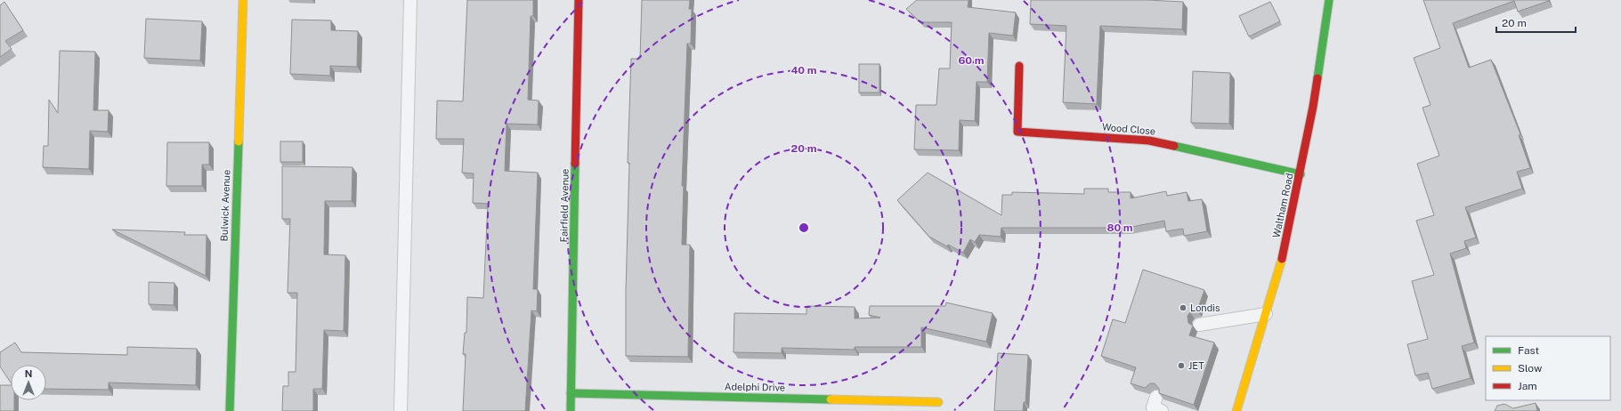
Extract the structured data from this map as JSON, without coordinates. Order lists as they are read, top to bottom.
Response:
{
  "streets": {
    "street": [
      "Wood Close",
      "Bulwick Avenue",
      "Fairfield Avenue",
      "Waltham Road",
      "Adelphi Drive"
    ]
  },
  "crossings": [
    ["Wood Close", "Waltham Road"],
    ["Fairfield Avenue", "Adelphi Drive"]
  ],
  "places": ["Londis", "JET"],
  "legend": ["Fast", "Slow", "Jam"],
  "scale_bar": "20 m",
  "north": "top",
  "rings": [
    "60 m",
    "40 m",
    "20 m",
    "80 m"
  ]
}
